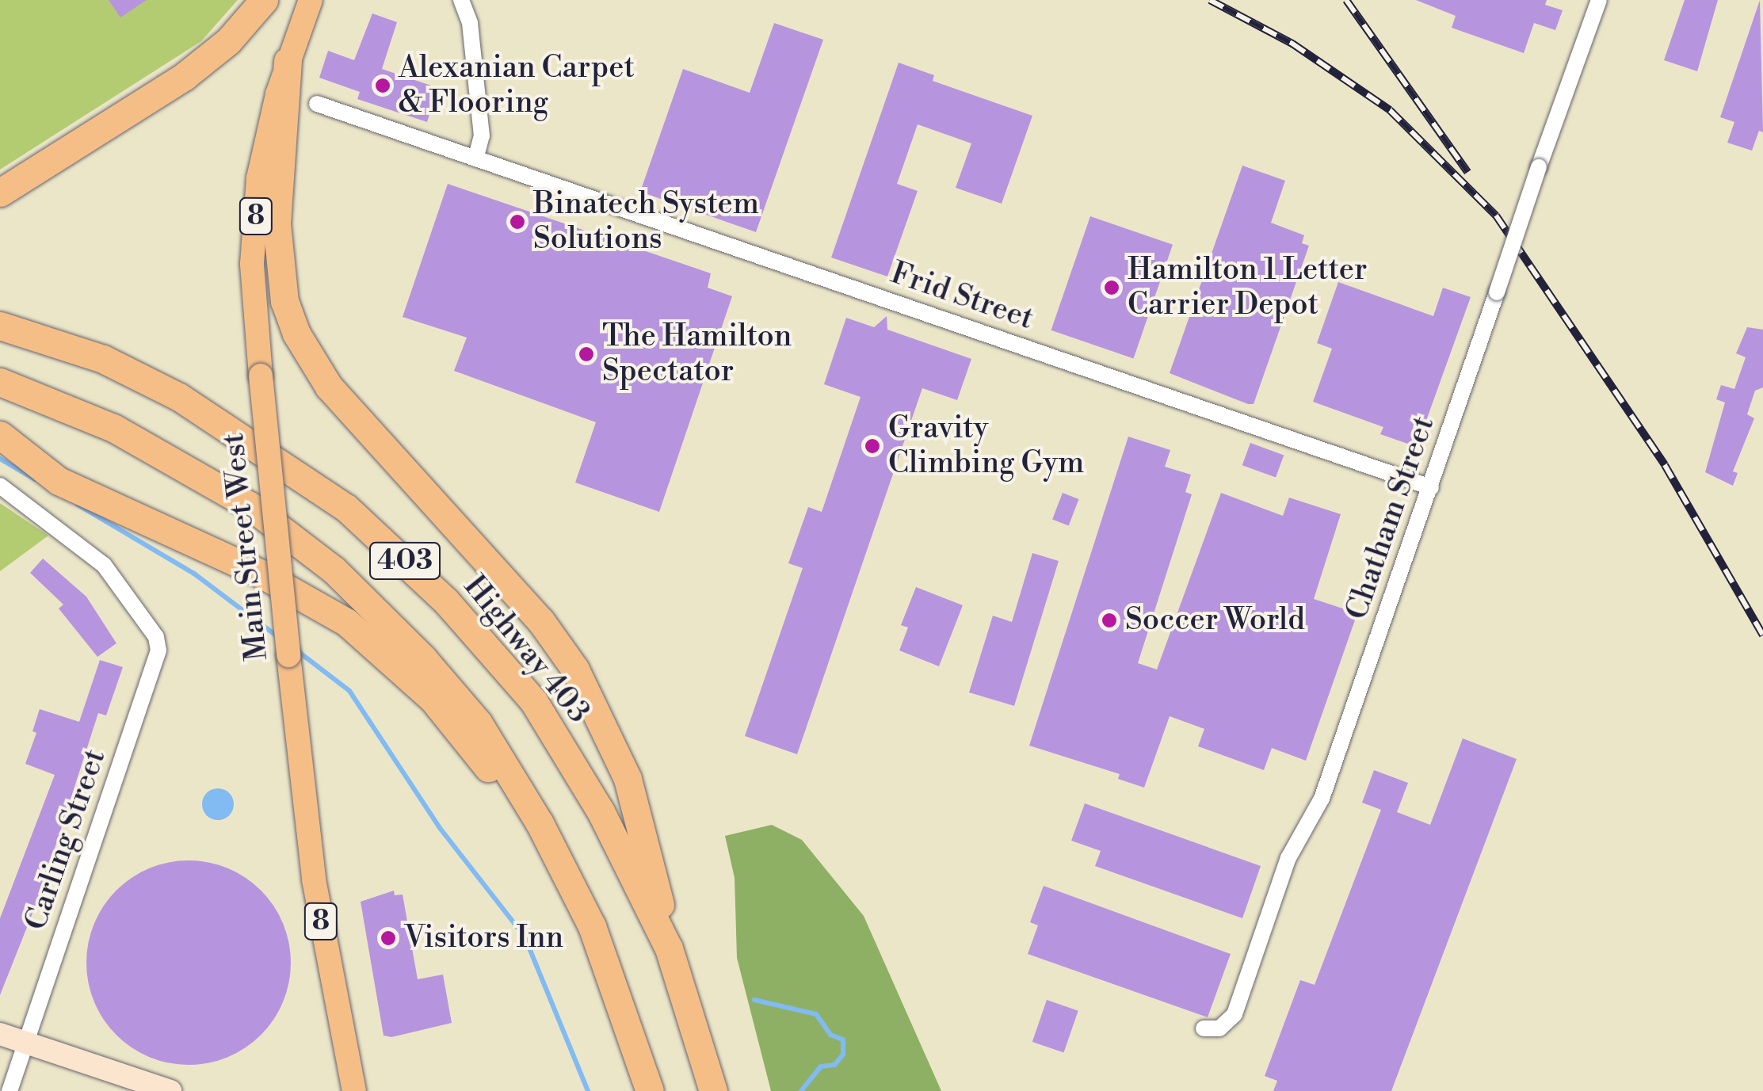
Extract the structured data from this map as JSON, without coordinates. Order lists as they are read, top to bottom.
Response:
{
  "streets": {
    "highway": ["403", "Highway 403"],
    "main road": ["8", "Main Street West"],
    "street": ["Frid Street", "Chatham Street", "Carling Street"]
  },
  "crossings": [
    ["Frid Street", "Chatham Street"]
  ],
  "places": [
    "Alexanian Carpet & Flooring",
    "Binatech System Solutions",
    "Hamilton 1 Letter Carrier Depot",
    "The Hamilton Spectator",
    "Gravity Climbing Gym",
    "Soccer World",
    "Visitors Inn"
  ]
}
